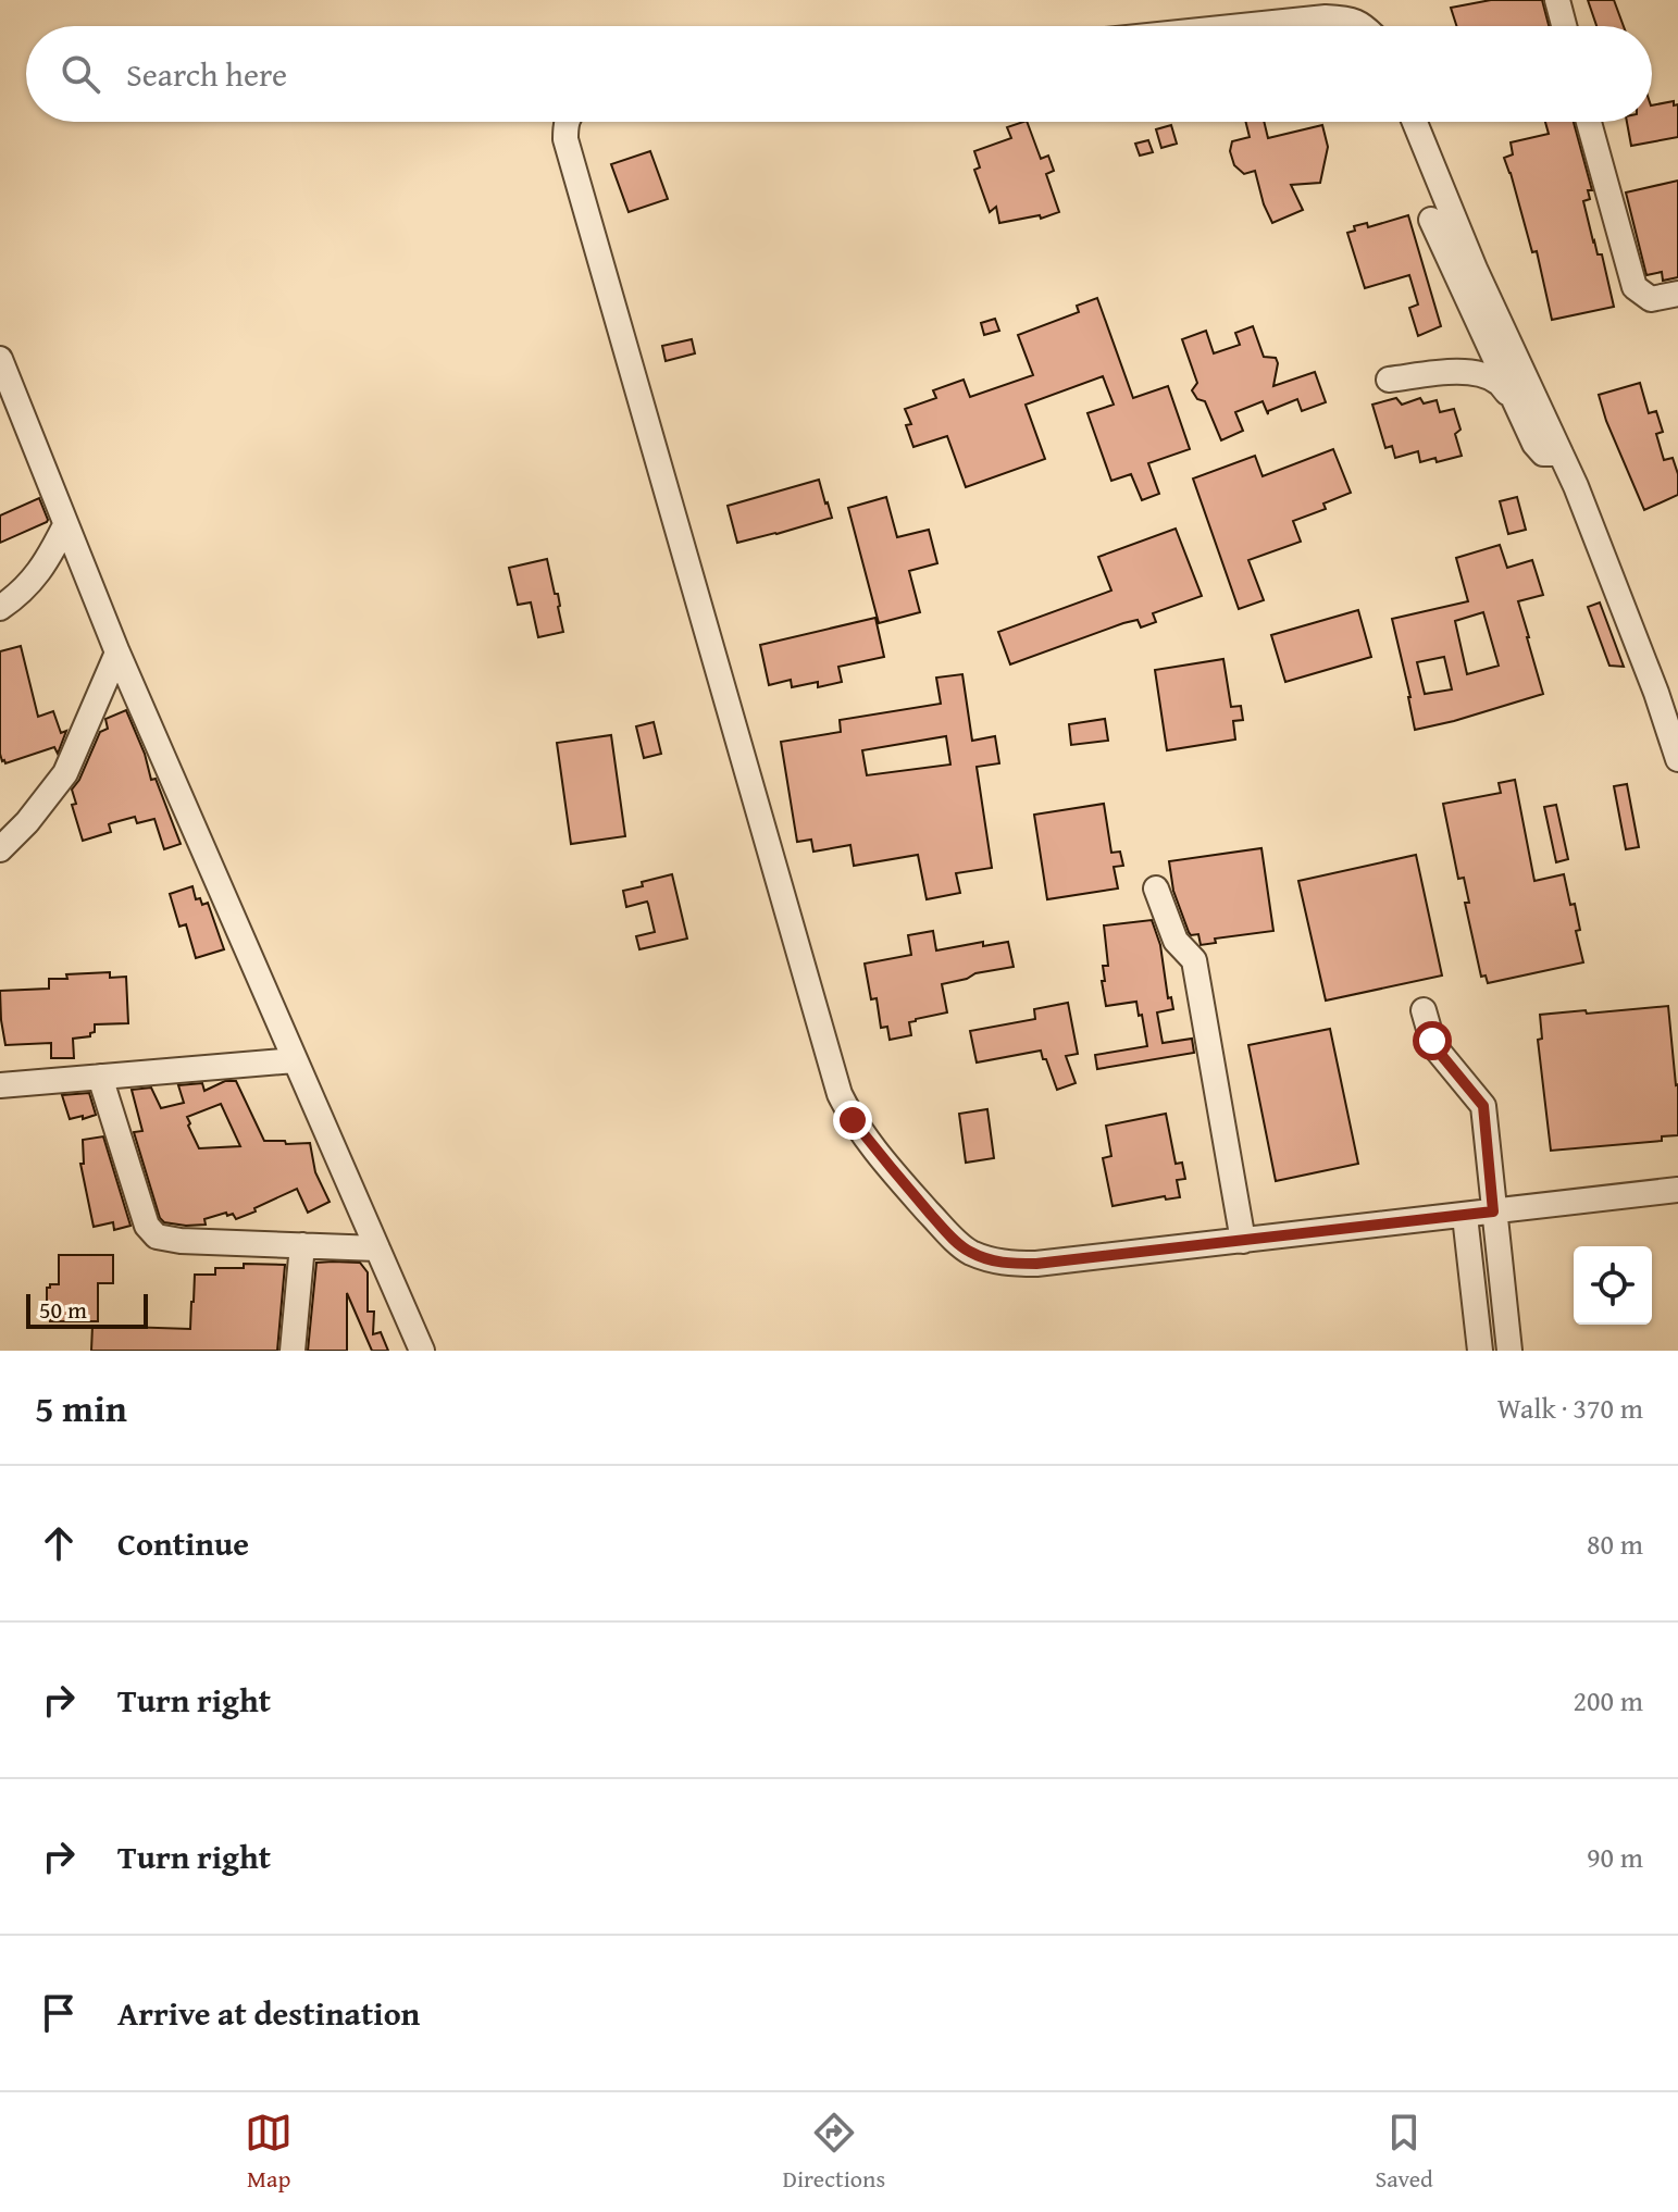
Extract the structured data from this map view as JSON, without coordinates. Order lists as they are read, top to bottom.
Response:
{
  "scale_bar": "50 m",
  "page": {
    "search": "Search here",
    "scale": "50 m",
    "heading": ["5 min", "Walk · 370 m"],
    "list": [
      ["Continue", "80 m"],
      ["Turn right", "200 m"],
      ["Turn right", "90 m"],
      "Arrive at destination"
    ],
    "nav": ["Map", "Directions", "Saved"]
  }
}
